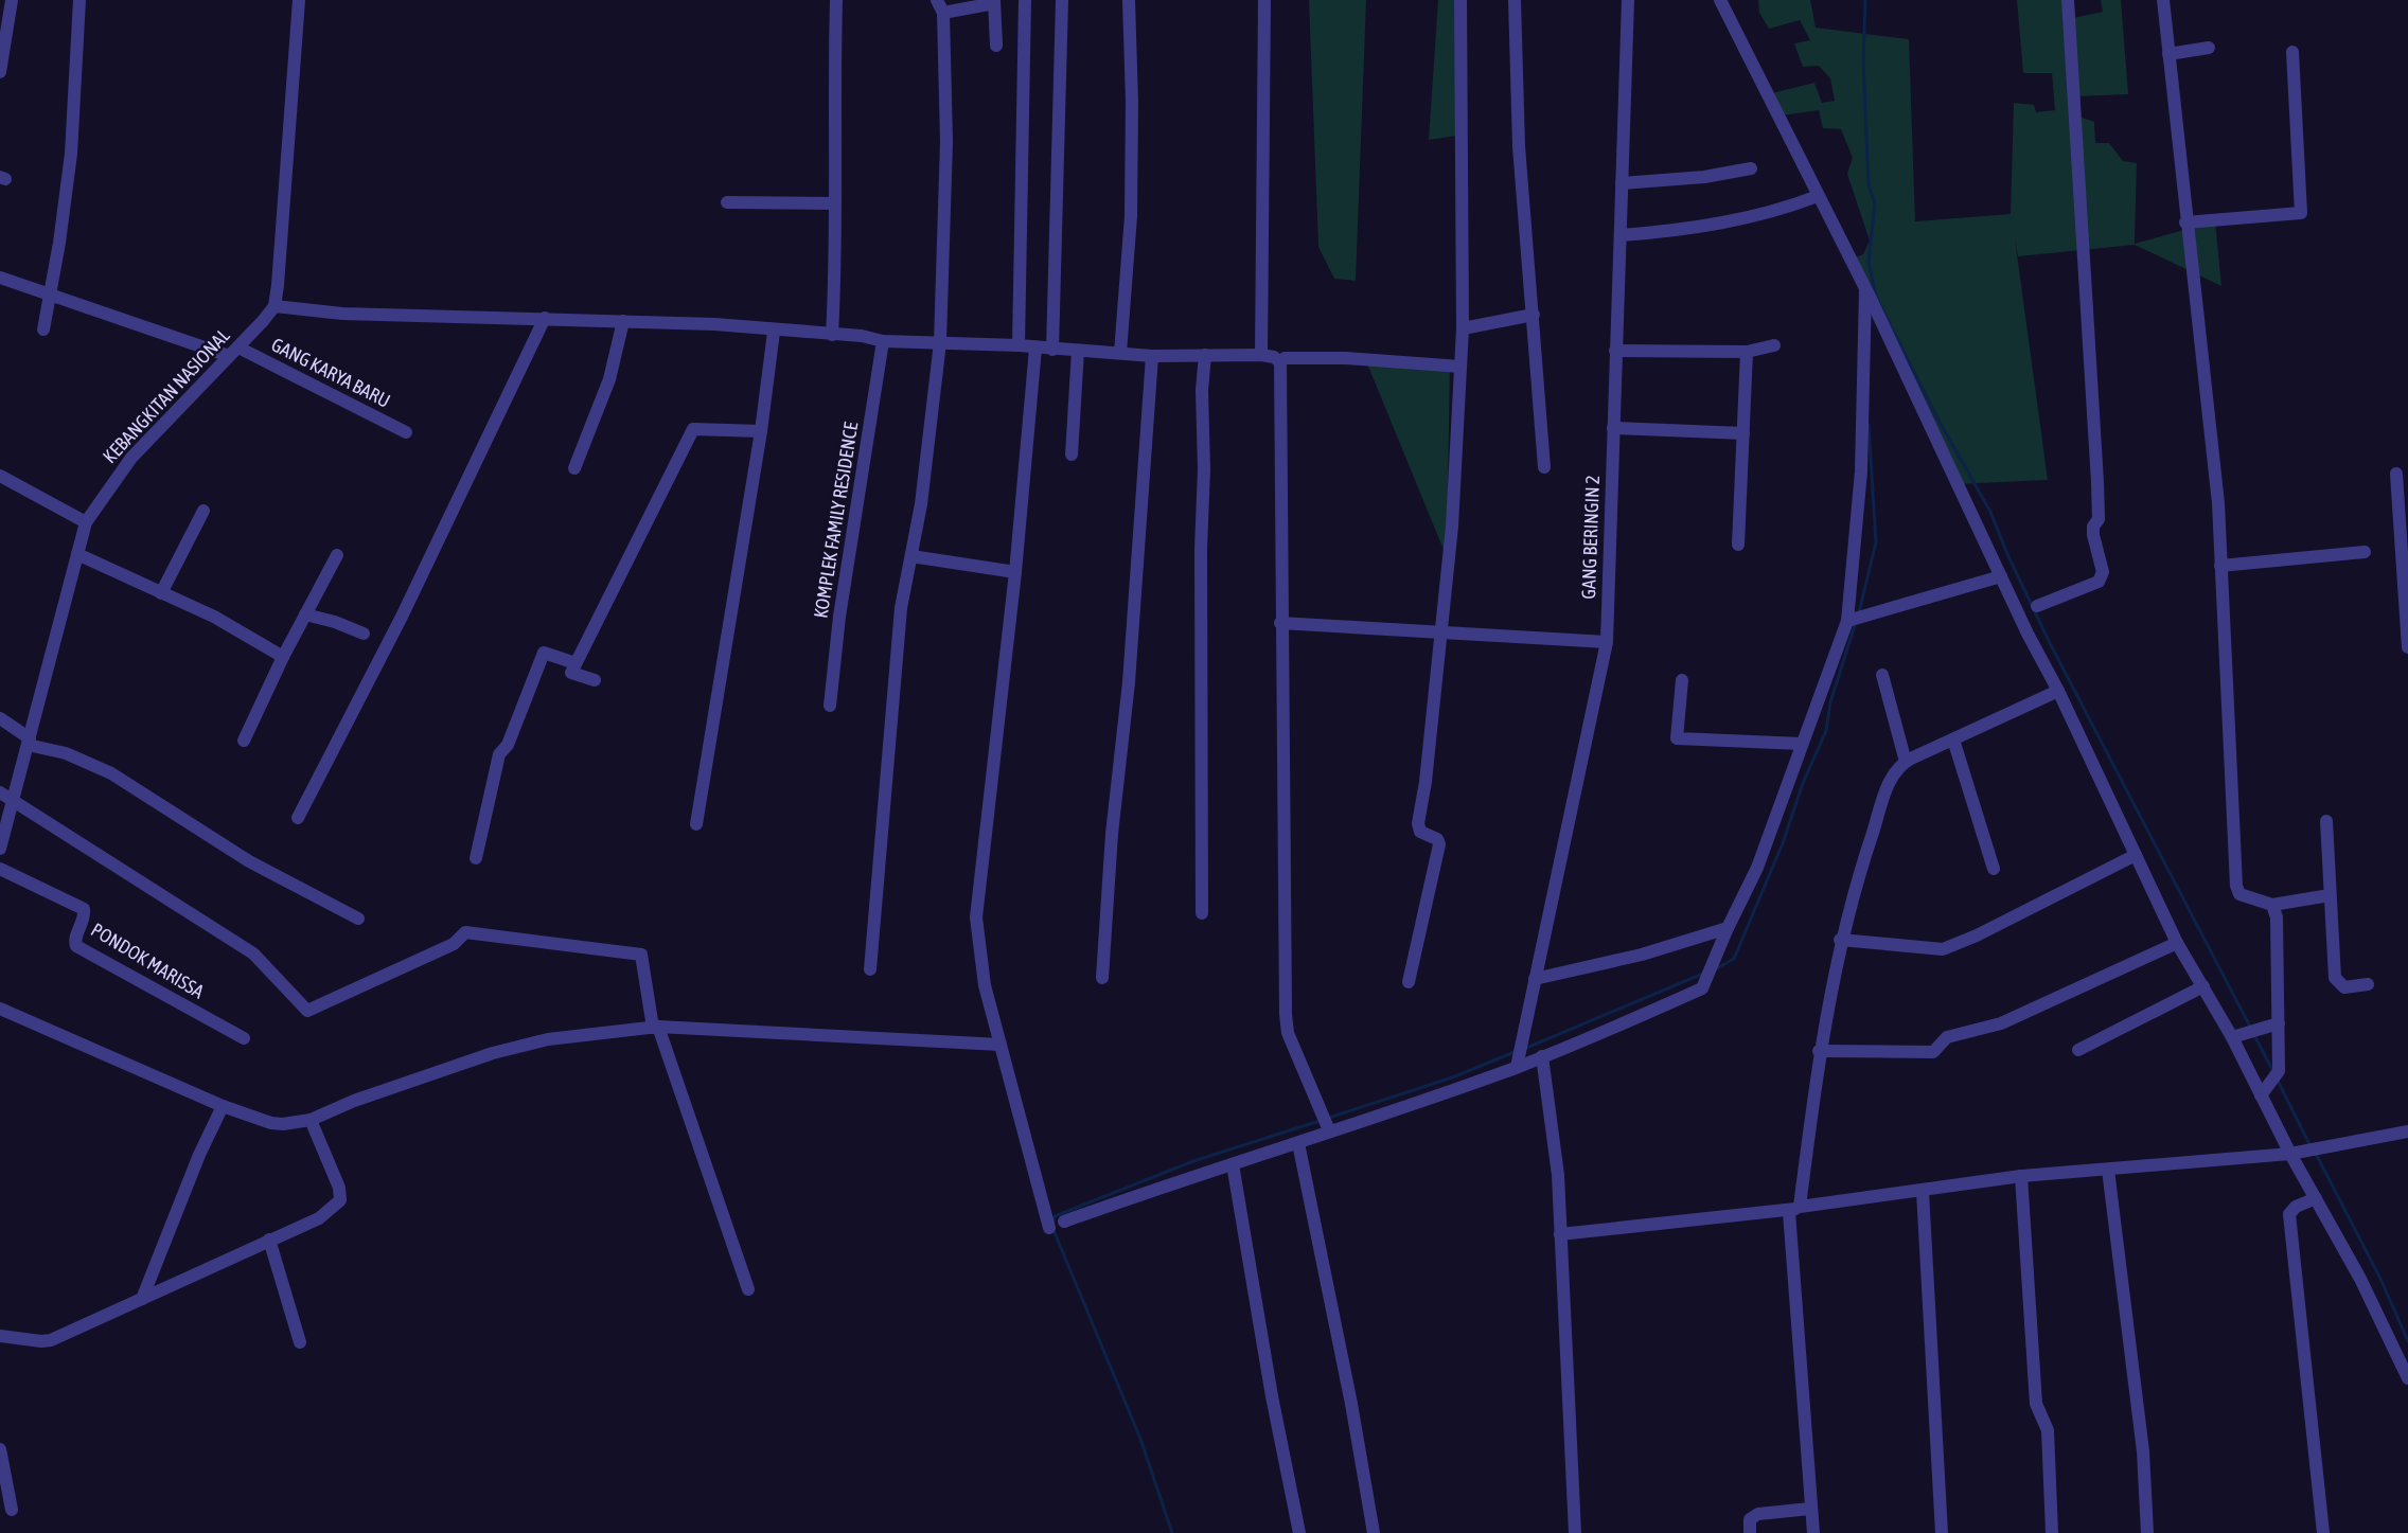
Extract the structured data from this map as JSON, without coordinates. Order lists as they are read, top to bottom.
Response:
{
  "streets": {
    "street": [
      "GANG KARYA BARU",
      "KEBANGKITAN NASIONAL",
      "KOMPLEK FAMILY RESIDENCE",
      "GANG BERINGIN 2",
      "PONDOK MARISSA"
    ]
  },
  "crossings": [
    ["GANG KARYA BARU", "KEBANGKITAN NASIONAL"]
  ]
}
